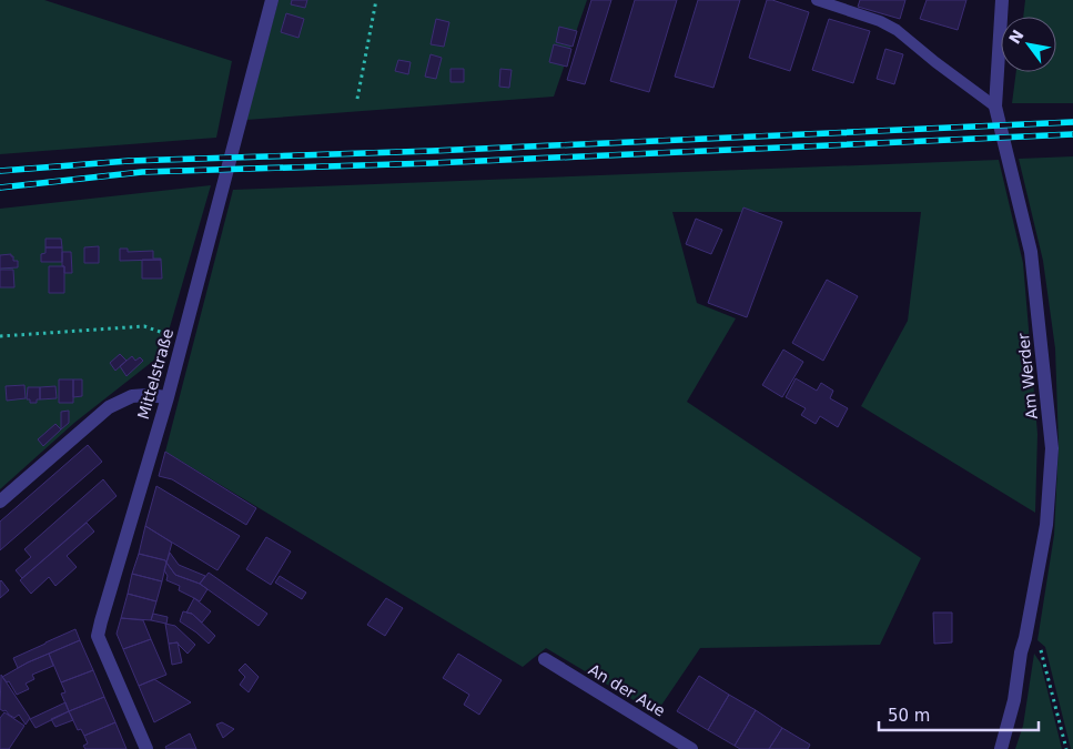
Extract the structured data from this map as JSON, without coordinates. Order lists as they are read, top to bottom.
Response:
{
  "streets": {
    "street": ["Mittelstraße", "Am Werder", "An der Aue"]
  },
  "scale_bar": "50 m",
  "north": "top left"
}
